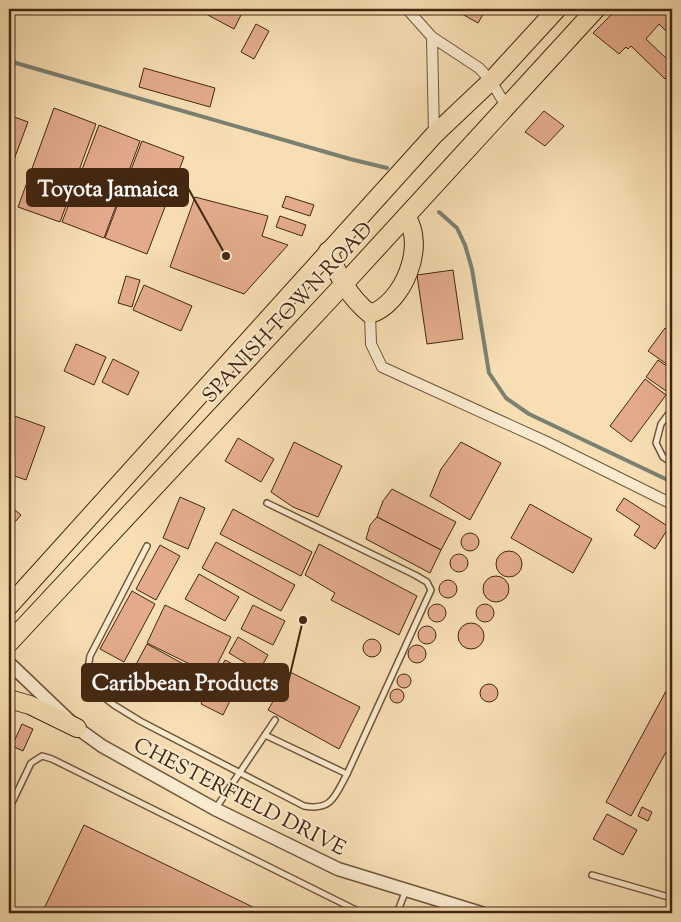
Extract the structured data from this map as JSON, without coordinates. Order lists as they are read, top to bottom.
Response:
{
  "streets": {
    "highway": ["SPANISH TOWN ROAD"],
    "street": ["CHESTERFIELD DRIVE"]
  },
  "places": ["Toyota Jamaica", "Caribbean Products"]
}
